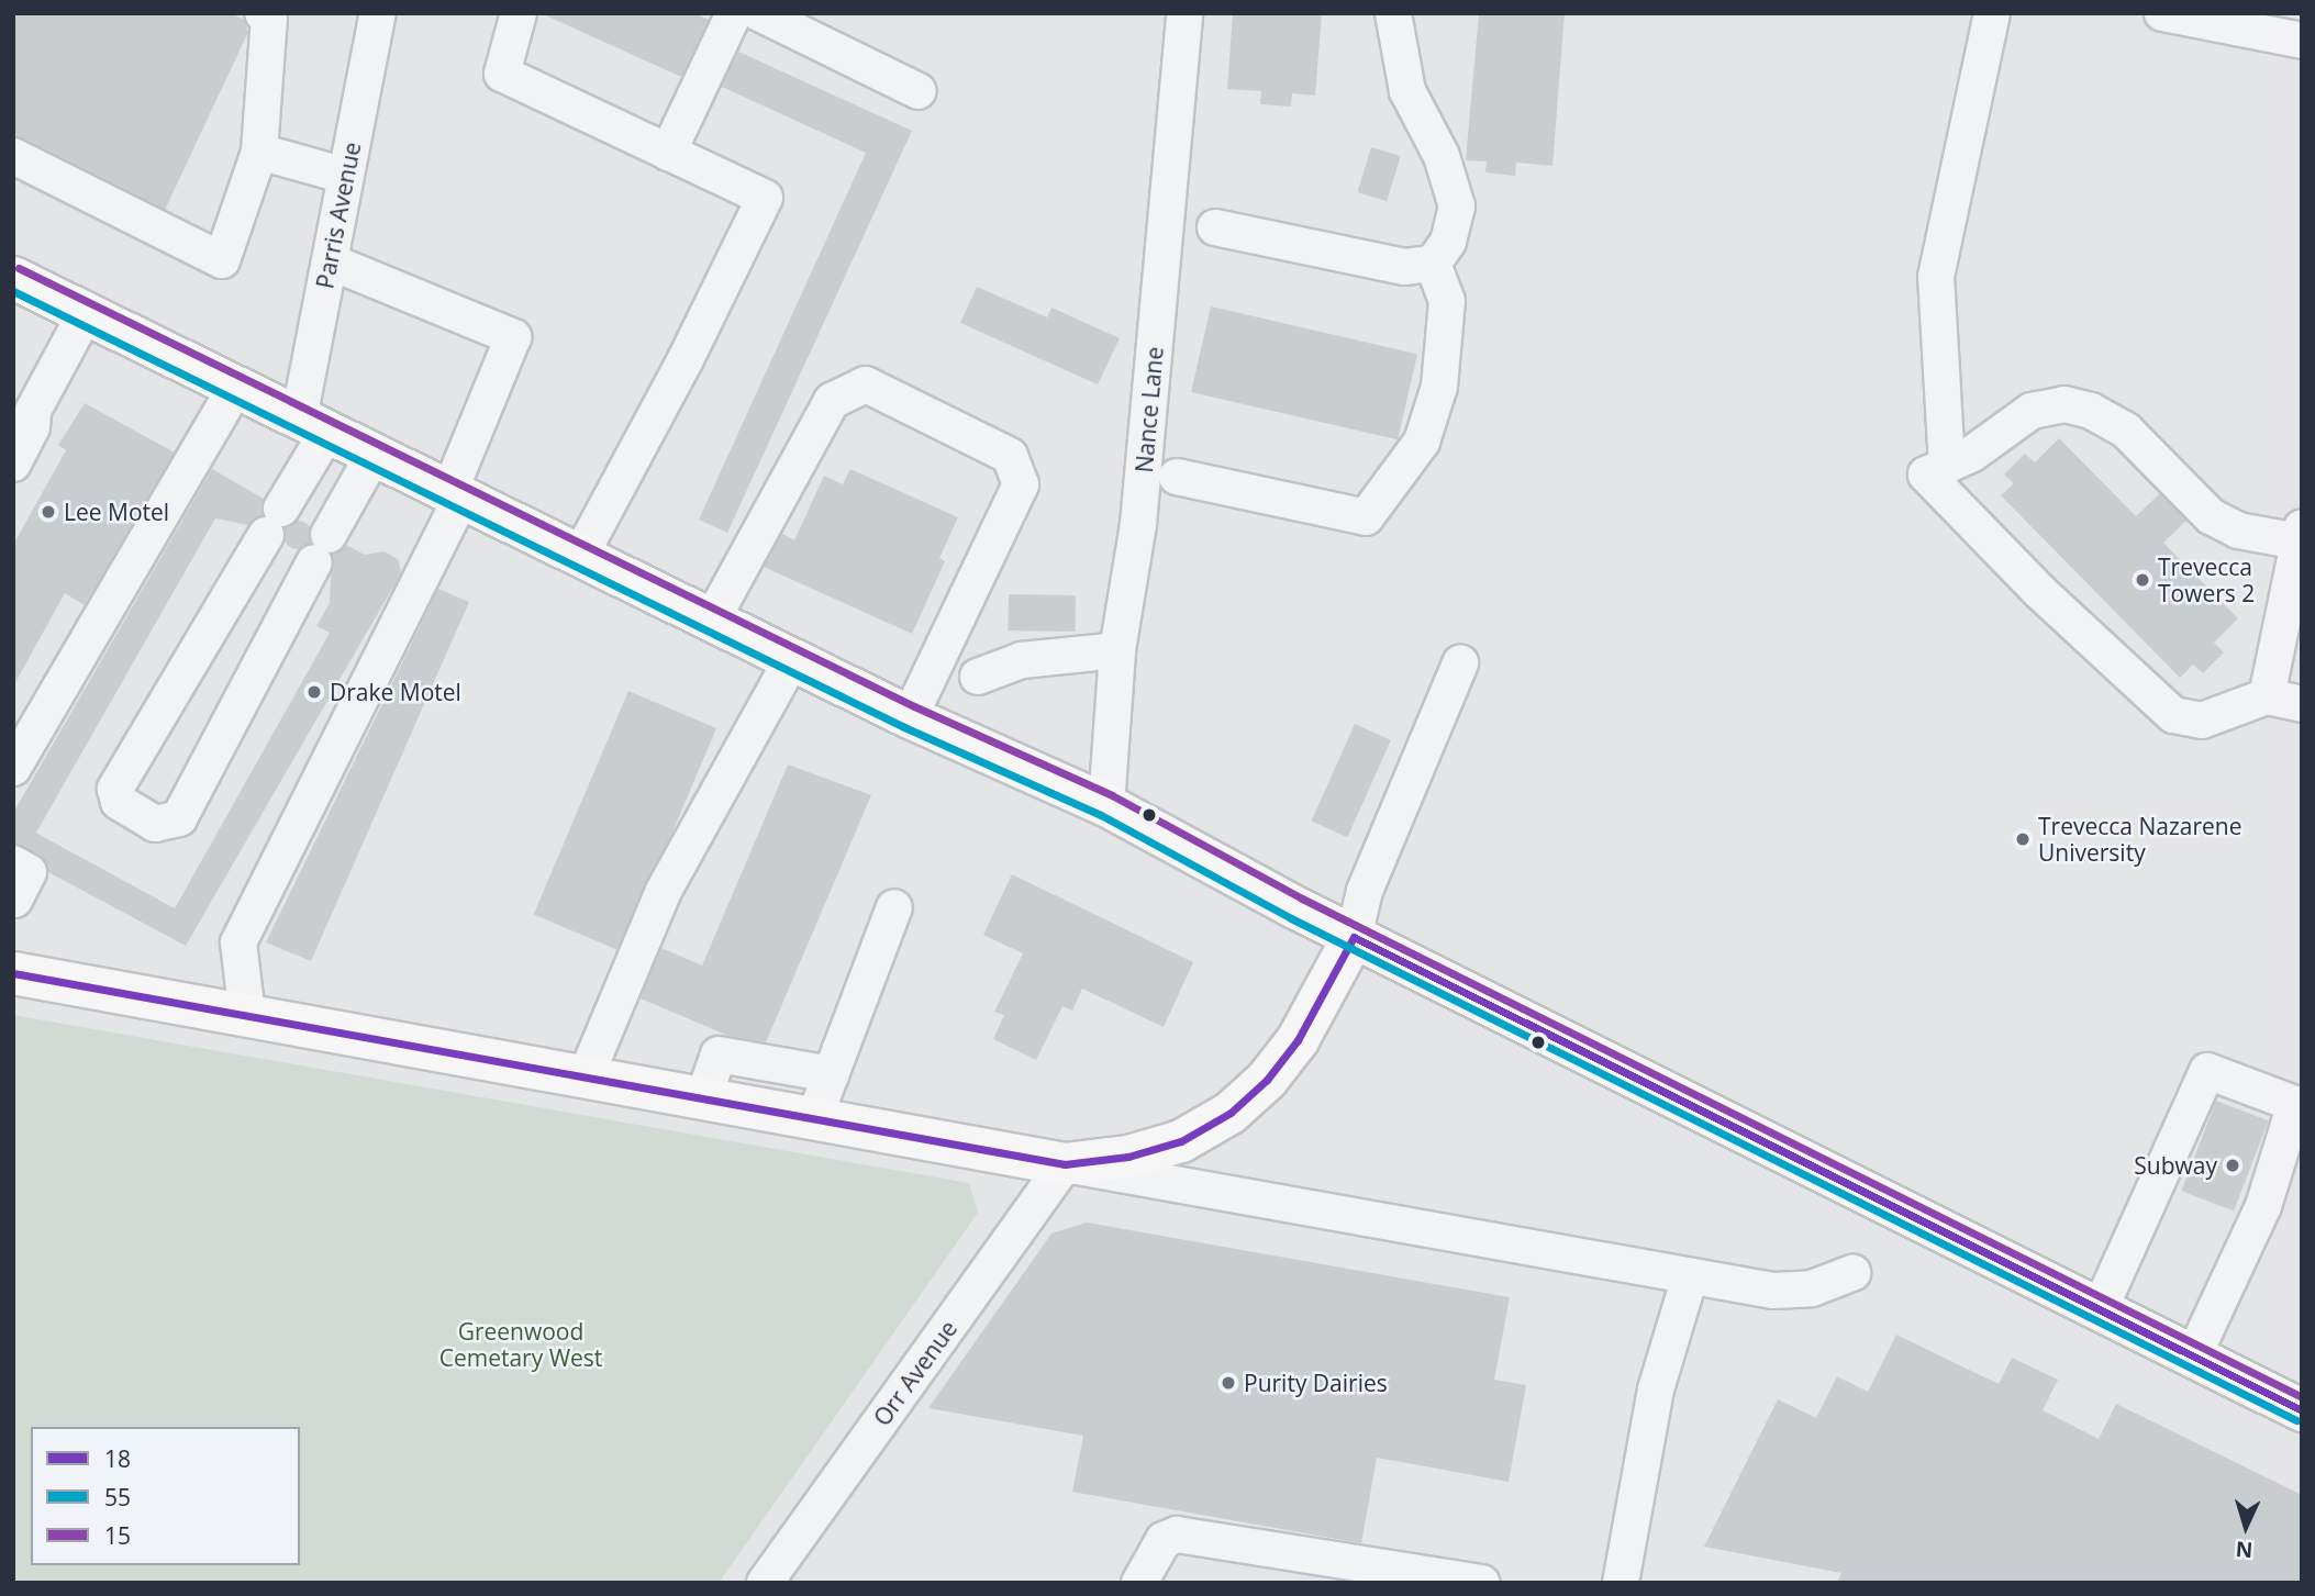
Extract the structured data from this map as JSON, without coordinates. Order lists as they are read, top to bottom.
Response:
{
  "streets": {
    "street": ["Parris Avenue", "Nance Lane", "Orr Avenue"]
  },
  "parks": ["Greenwood Cemetary West"],
  "places": [
    "Lee Motel",
    "Trevecca Towers 2",
    "Drake Motel",
    "Trevecca Nazarene University",
    "Subway",
    "Purity Dairies"
  ],
  "lines": ["transit line 15", "transit line 55", "transit line 18"],
  "legend": ["18", "55", "15"],
  "north": "bottom"
}
